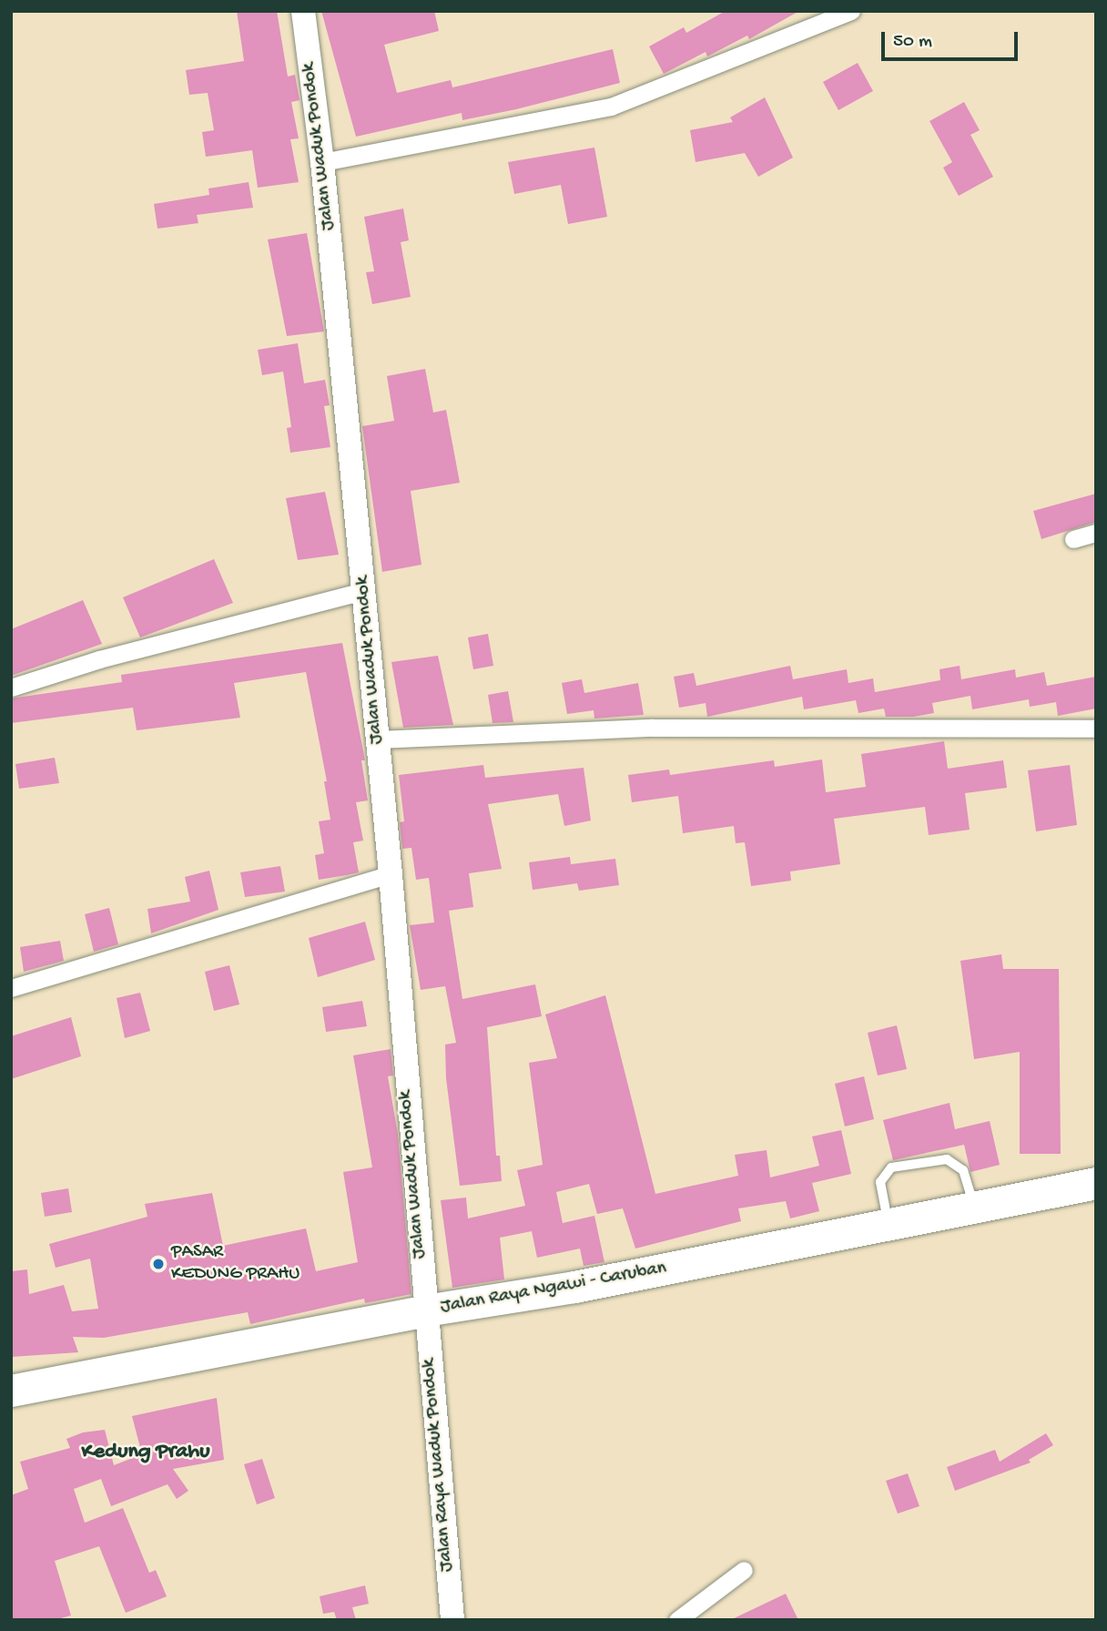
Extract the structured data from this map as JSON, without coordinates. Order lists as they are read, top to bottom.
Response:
{
  "streets": {
    "highway": ["Jalan Raya Ngawi - Caruban"],
    "street": ["Jalan Waduk Pondok", "Jalan Raya Waduk Pondok"]
  },
  "crossings": [
    ["Jalan Waduk Pondok", "Jalan Raya Ngawi - Caruban"],
    ["Jalan Waduk Pondok", "Jalan Raya Waduk Pondok"],
    ["Jalan Raya Ngawi - Caruban", "Jalan Raya Waduk Pondok"]
  ],
  "districts": ["Kedung Prahu"],
  "places": ["PASAR KEDUNG PRAHU"],
  "scale_bar": "50 m"
}
